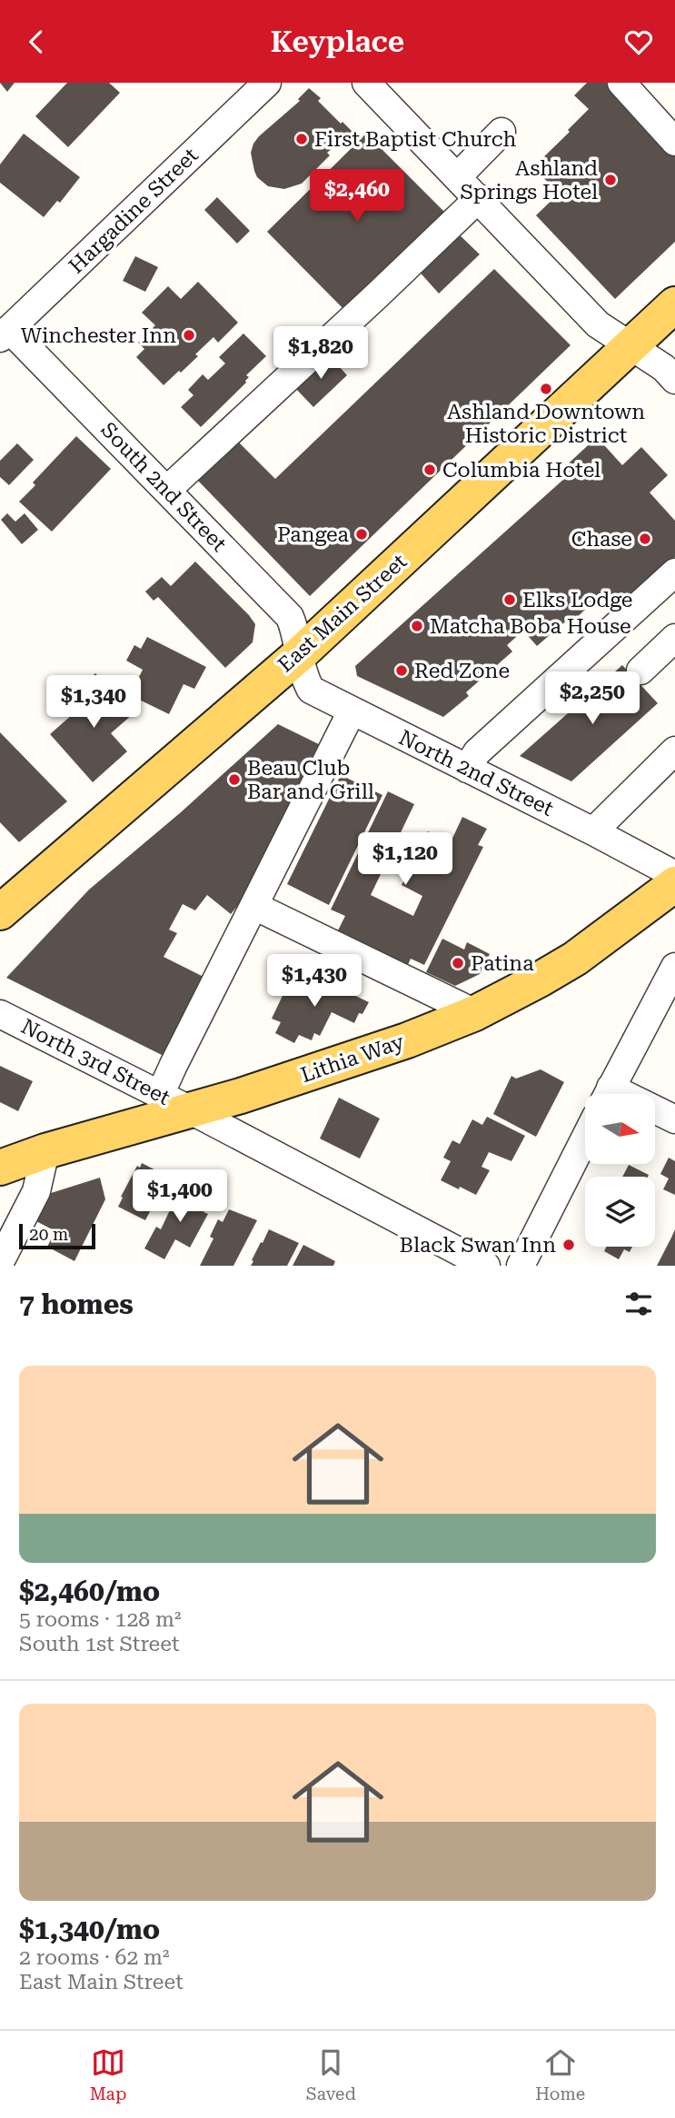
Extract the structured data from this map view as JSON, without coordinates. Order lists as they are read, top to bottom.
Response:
{
  "streets": {
    "main road": ["East Main Street", "Lithia Way"],
    "street": [
      "Hargadine Street",
      "South 2nd Street",
      "North 2nd Street",
      "North 3rd Street"
    ]
  },
  "crossings": [
    ["Hargadine Street", "South 2nd Street"],
    ["South 2nd Street", "East Main Street"],
    ["South 2nd Street", "North 2nd Street"],
    ["East Main Street", "North 2nd Street"],
    ["Lithia Way", "North 3rd Street"]
  ],
  "places": [
    "First Baptist Church",
    "Ashland Springs Hotel",
    "Winchester Inn",
    "Ashland Downtown Historic District",
    "Columbia Hotel",
    "Pangea",
    "Chase",
    "Elks Lodge",
    "Matcha Boba House",
    "Red Zone",
    "Beau Club Bar and Grill",
    "Patina",
    "Black Swan Inn"
  ],
  "scale_bar": "20 m",
  "north": "right",
  "page": {
    "header": "Keyplace",
    "price": [
      "$2,460",
      "$1,820",
      "$2,250",
      "$1,340",
      "$1,120",
      "$1,430",
      "$1,400"
    ],
    "scale": "20 m",
    "heading": "7 homes",
    "list": [
      {
        "name": "$2,460/mo",
        "note": "5 rooms · 128 m² · South 1st Street"
      },
      {
        "name": "$1,340/mo",
        "note": "2 rooms · 62 m² · East Main Street"
      }
    ],
    "tabs": ["Map", "Saved", "Home"]
  }
}
